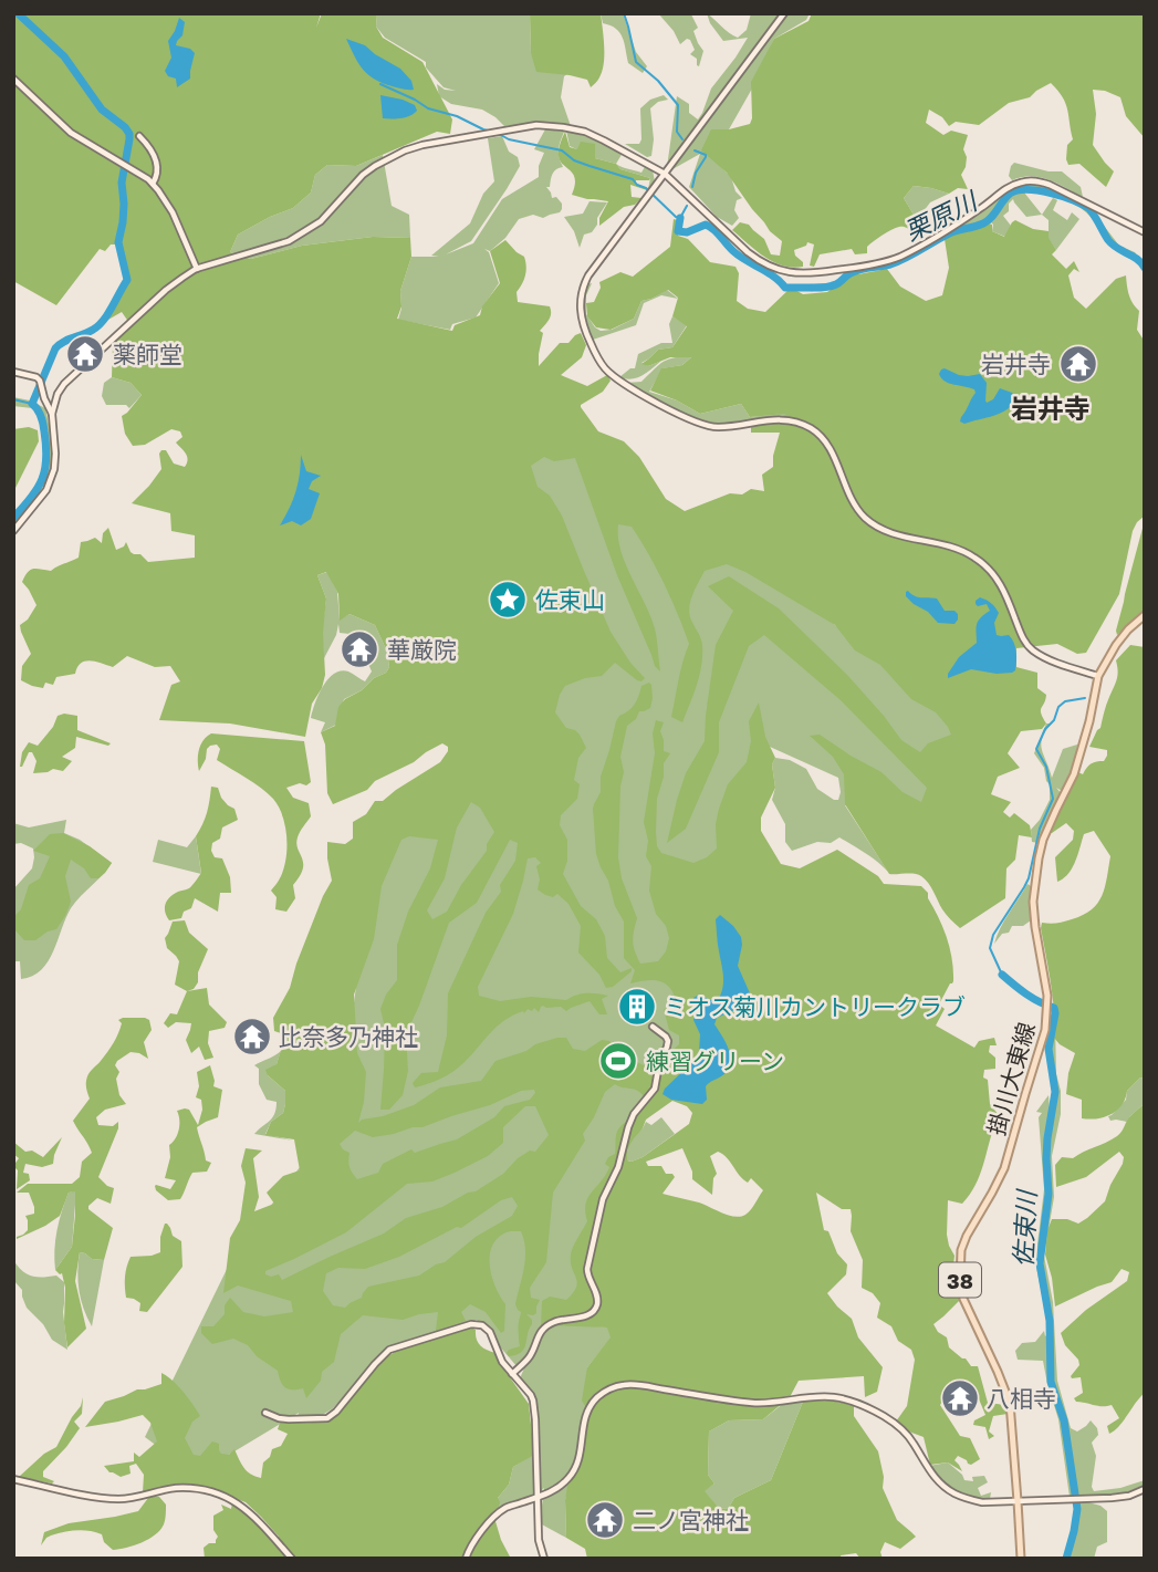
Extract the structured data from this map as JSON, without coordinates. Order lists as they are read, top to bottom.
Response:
{
  "streets": {
    "main road": ["掛川大東線", "38"]
  },
  "districts": ["岩井寺"],
  "water": ["栗原川", "佐束川"],
  "places": {
    "temple": [
      "薬師堂",
      "岩井寺",
      "華厳院",
      "比奈多乃神社",
      "八相寺",
      "二ノ宮神社"
    ],
    "place": ["佐束山"],
    "building": ["ミオス菊川カントリークラブ"],
    "sports": ["練習グリーン"]
  }
}
